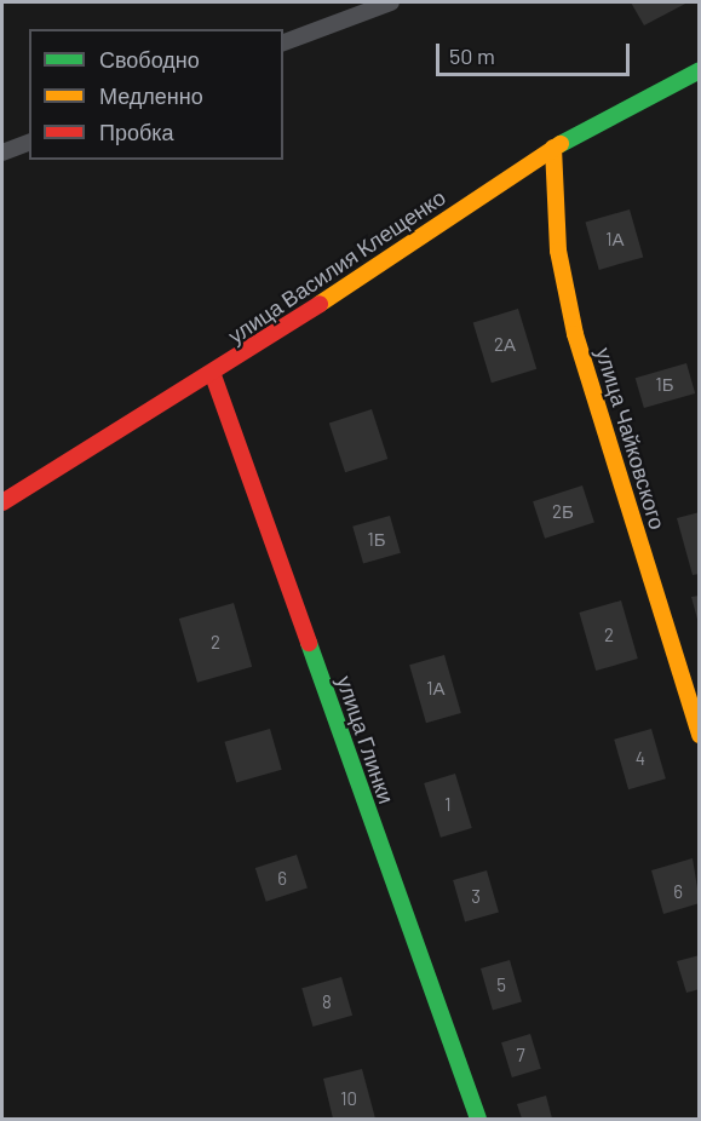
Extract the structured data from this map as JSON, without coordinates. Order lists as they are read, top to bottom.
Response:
{
  "streets": {
    "street": ["улица Василия Клещенко", "улица Чайковского", "улица Глинки"]
  },
  "crossings": [
    ["улица Василия Клещенко", "улица Чайковского"],
    ["улица Василия Клещенко", "улица Глинки"]
  ],
  "house_numbers": [
    "1А",
    "2А",
    "1Б",
    "2Б",
    "1Б",
    "2",
    "2",
    "1А",
    "4",
    "1",
    "6",
    "6",
    "3",
    "5",
    "8",
    "7",
    "10"
  ],
  "legend": ["Свободно", "Медленно", "Пробка"],
  "scale_bar": "50 m"
}
